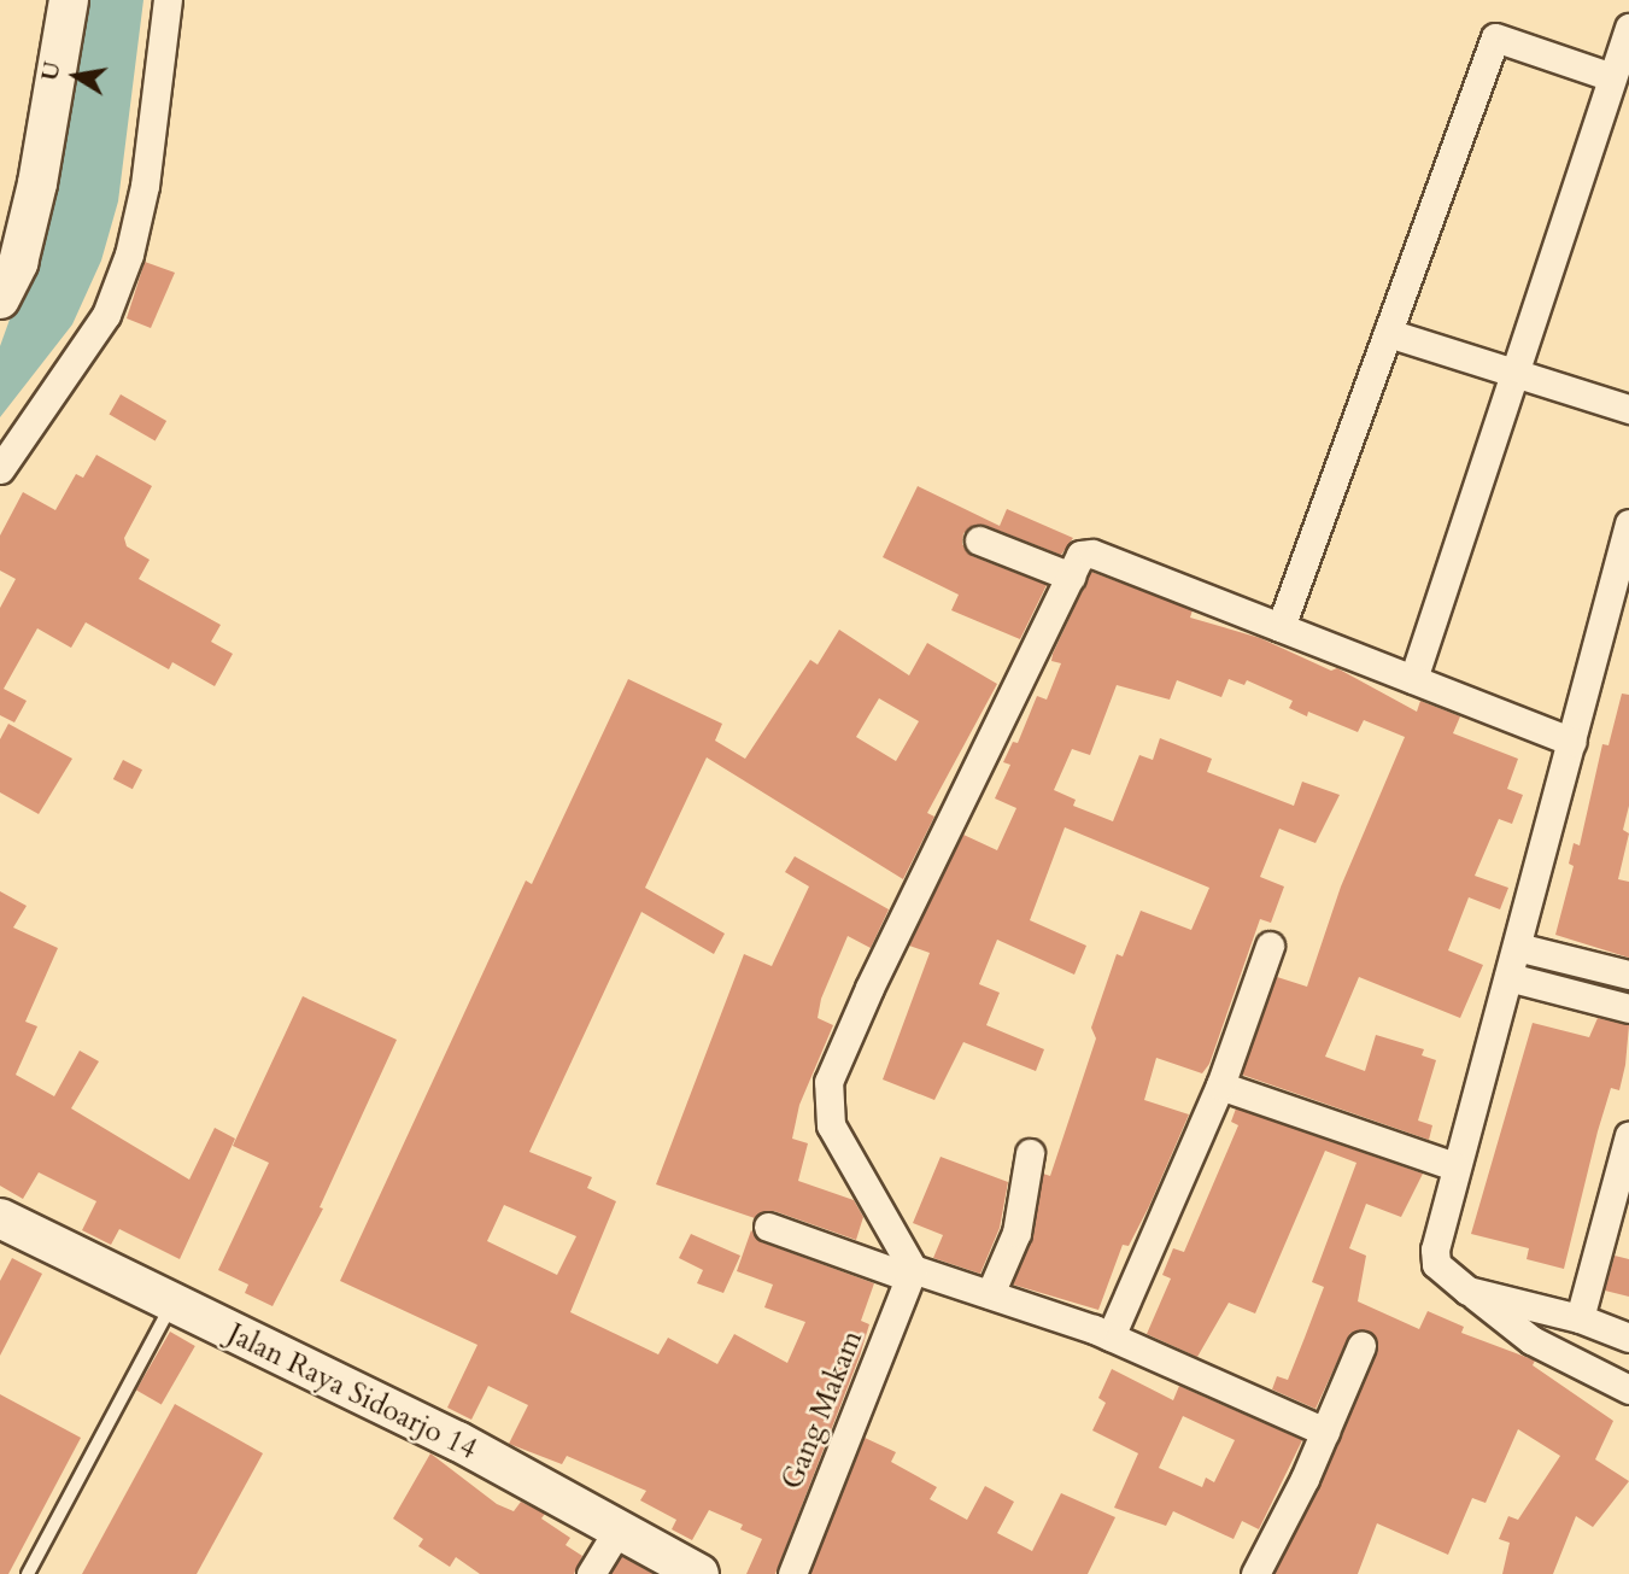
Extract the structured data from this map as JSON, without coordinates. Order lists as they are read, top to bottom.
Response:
{
  "streets": {
    "main road": ["Jalan Raya Sidoarjo 14"],
    "street": ["Gang Makam"]
  },
  "north": "left"
}
